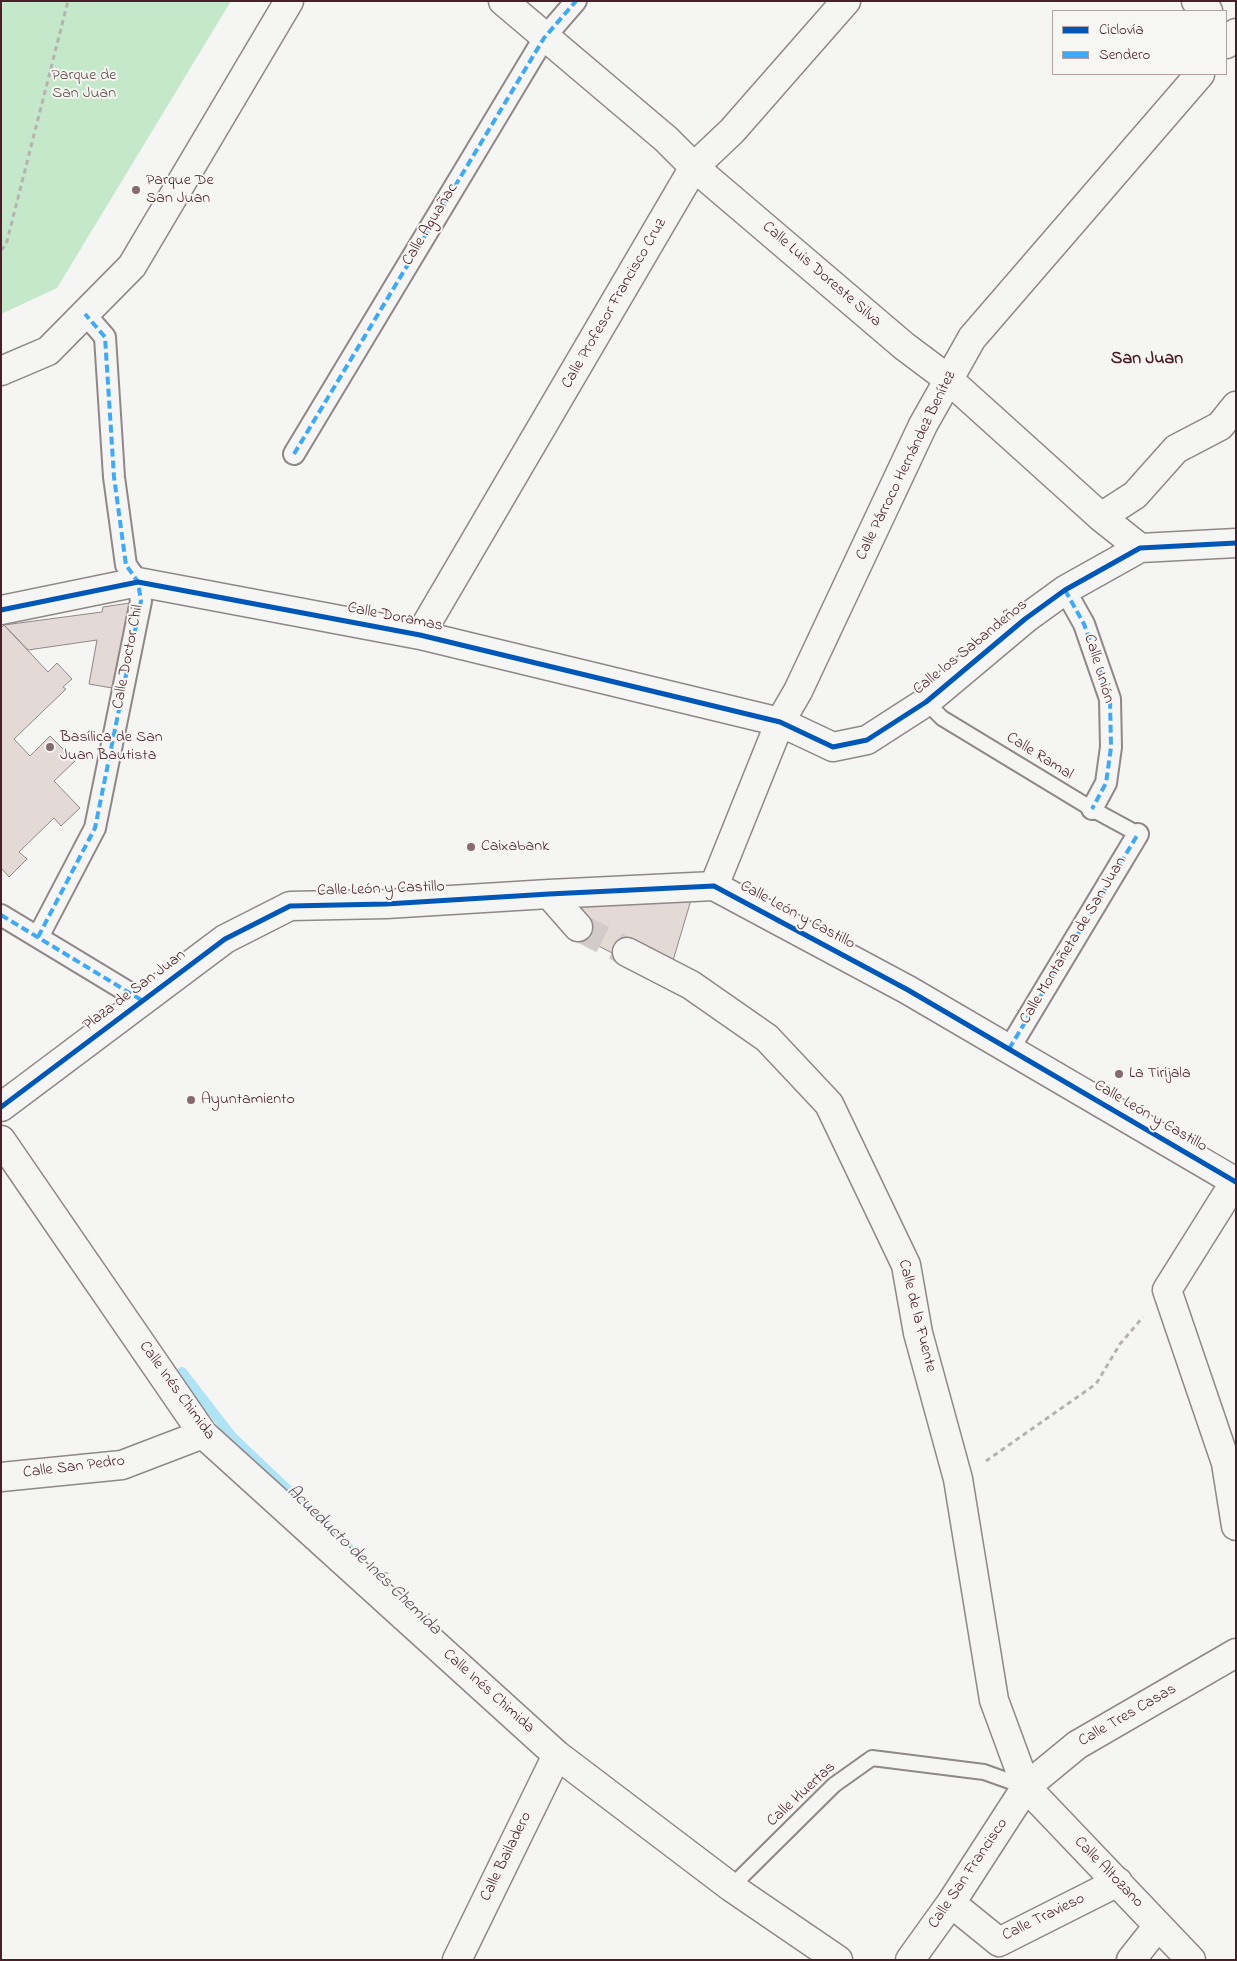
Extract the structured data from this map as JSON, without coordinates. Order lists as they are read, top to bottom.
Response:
{
  "streets": {
    "street": [
      "Calle Aguañac",
      "Calle Luis Doreste Silva",
      "Calle Profesor Francisco Cruz",
      "Calle Párroco Hernández Benítez",
      "Calle Doramas",
      "Calle los Sabandeños",
      "Calle Doctor Chil",
      "Calle Unión",
      "Calle León y Castillo",
      "Calle Montañeta de San Juan",
      "Plaza de San Juan",
      "Calle de la Fuente",
      "Calle Inés Chimida",
      "Calle San Pedro",
      "Calle Tres Casas",
      "Calle Bailadero",
      "Calle Altozano",
      "Calle San Francisco",
      "Calle Travieso"
    ],
    "lane": ["Calle Ramal", "Calle Huertas"]
  },
  "crossings": [
    ["Calle Aguañac", "Calle Luis Doreste Silva"],
    ["Calle Luis Doreste Silva", "Calle Profesor Francisco Cruz"],
    ["Calle Luis Doreste Silva", "Calle Párroco Hernández Benítez"],
    ["Calle Luis Doreste Silva", "Calle los Sabandeños"],
    ["Calle Profesor Francisco Cruz", "Calle Doramas"],
    ["Calle Párroco Hernández Benítez", "Calle Doramas"],
    ["Calle Párroco Hernández Benítez", "Calle los Sabandeños"],
    ["Calle Párroco Hernández Benítez", "Calle León y Castillo"],
    ["Calle Doramas", "Calle los Sabandeños"],
    ["Calle Doramas", "Calle Doctor Chil"],
    ["Calle los Sabandeños", "Calle Unión"],
    ["Calle los Sabandeños", "Calle Ramal"],
    ["Calle Unión", "Calle Ramal"],
    ["Calle Ramal", "Calle Montañeta de San Juan"],
    ["Calle León y Castillo", "Calle Montañeta de San Juan"],
    ["Calle León y Castillo", "Plaza de San Juan"],
    ["Calle de la Fuente", "Calle Tres Casas"],
    ["Calle de la Fuente", "Calle Huertas"],
    ["Calle de la Fuente", "Calle Altozano"],
    ["Calle de la Fuente", "Calle San Francisco"],
    ["Calle Inés Chimida", "Calle San Pedro"],
    ["Calle Inés Chimida", "Calle Huertas"],
    ["Calle Inés Chimida", "Calle Bailadero"],
    ["Calle Tres Casas", "Calle Huertas"],
    ["Calle Tres Casas", "Calle Altozano"],
    ["Calle Tres Casas", "Calle San Francisco"],
    ["Calle Huertas", "Calle Altozano"],
    ["Calle Huertas", "Calle San Francisco"],
    ["Calle Altozano", "Calle San Francisco"],
    ["Calle Altozano", "Calle Travieso"],
    ["Calle San Francisco", "Calle Travieso"]
  ],
  "districts": ["San Juan"],
  "water": ["Acueducto de Inés Chemida"],
  "parks": ["Parque de San Juan"],
  "places": [
    "Parque De San Juan",
    "Basílica de San Juan Bautista",
    "Caixabank",
    "La Tirijala",
    "Ayuntamiento"
  ],
  "legend": ["Ciclovía", "Sendero"]
}
